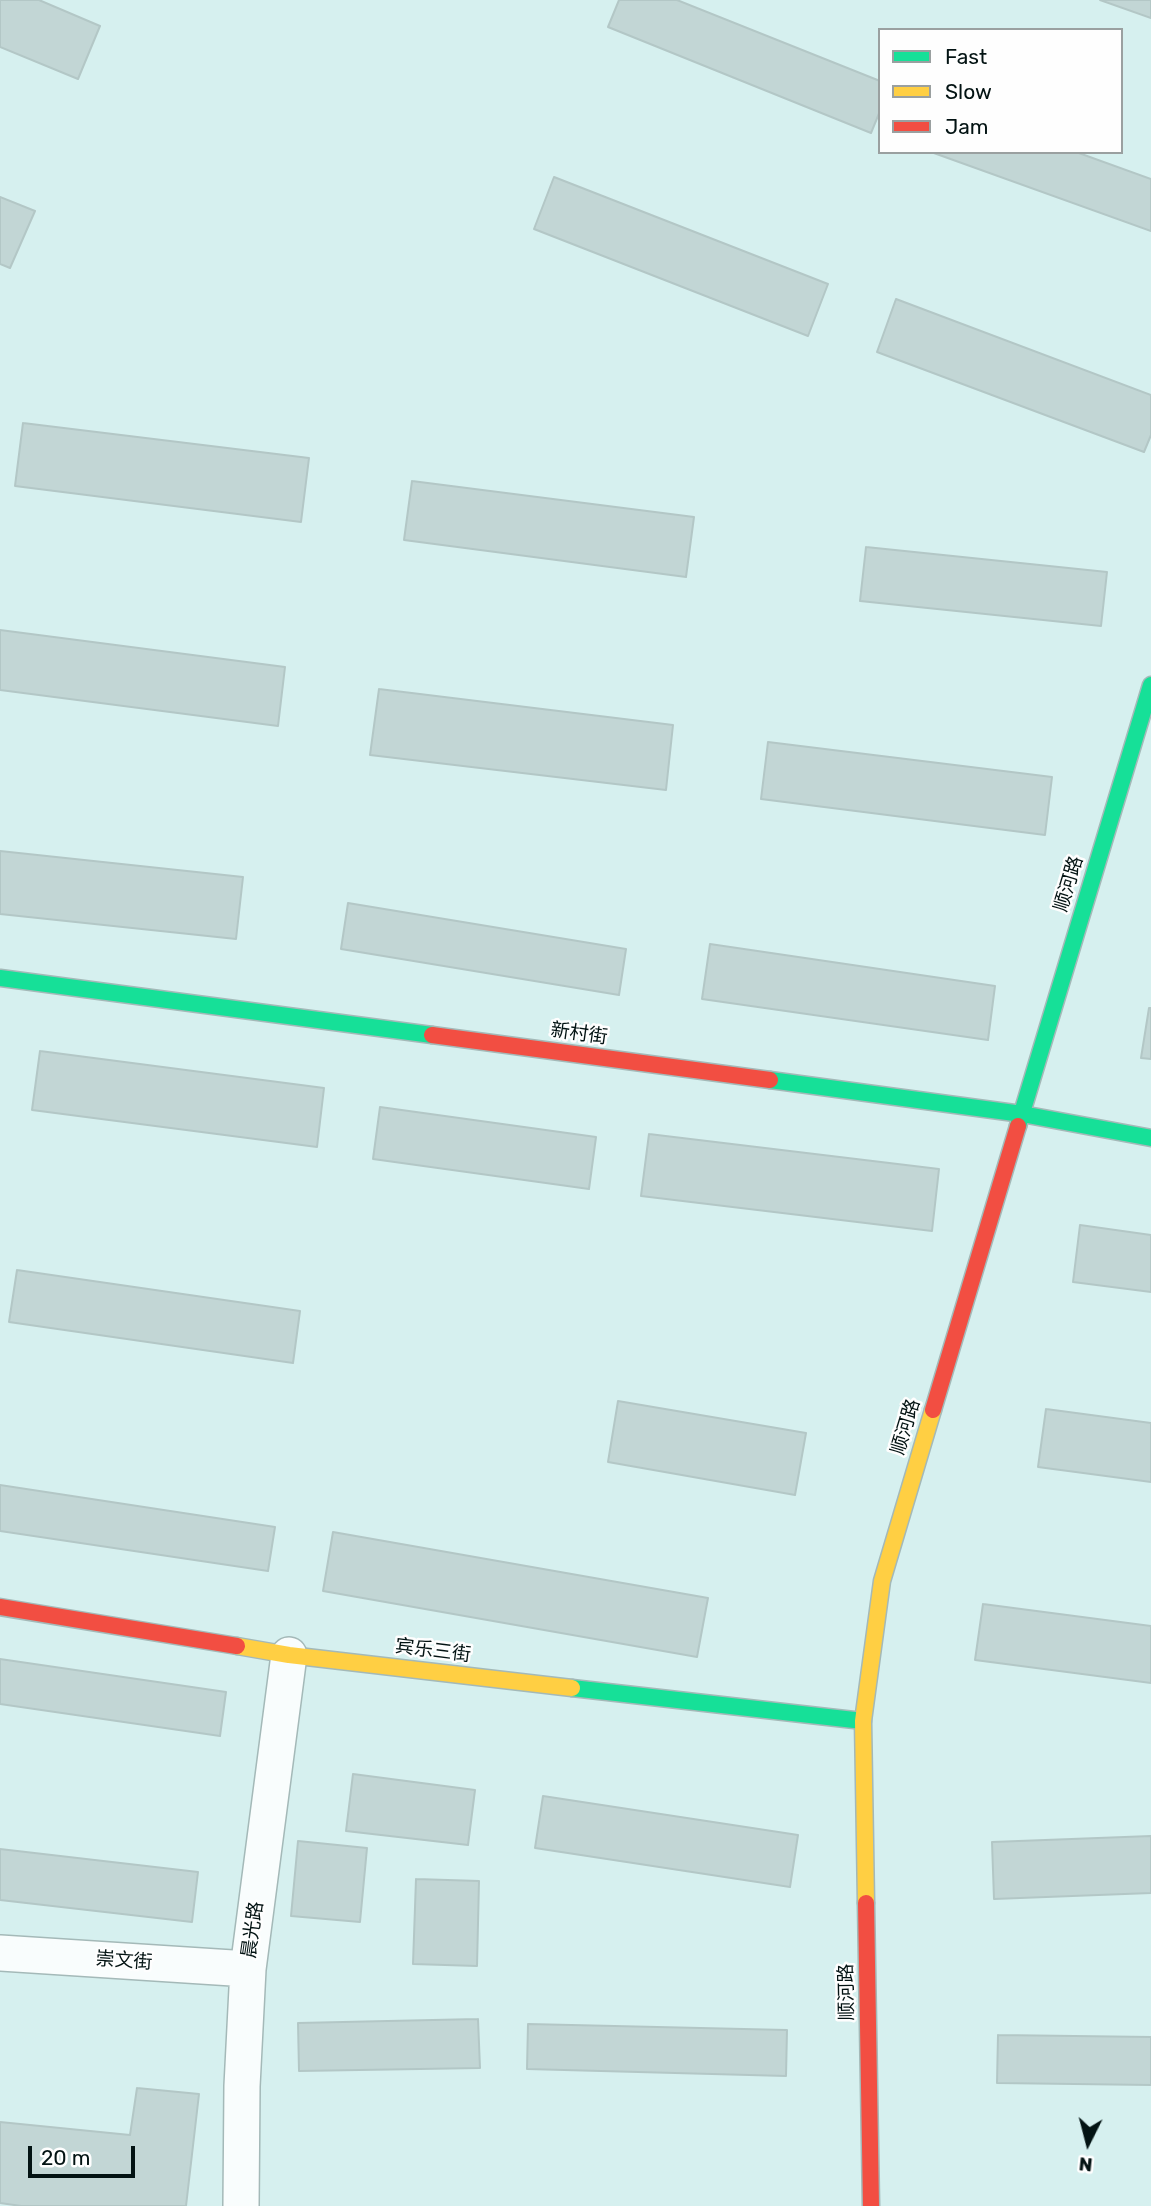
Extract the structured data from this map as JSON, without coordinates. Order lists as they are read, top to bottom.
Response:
{
  "streets": {
    "street": [
      "顺河路",
      "新村街",
      "宾乐三街",
      "晨光路",
      "崇文街"
    ]
  },
  "crossings": [
    ["顺河路", "新村街"],
    ["顺河路", "宾乐三街"],
    ["宾乐三街", "晨光路"],
    ["晨光路", "崇文街"]
  ],
  "legend": ["Fast", "Slow", "Jam"],
  "scale_bar": "20 m",
  "north": "bottom"
}
